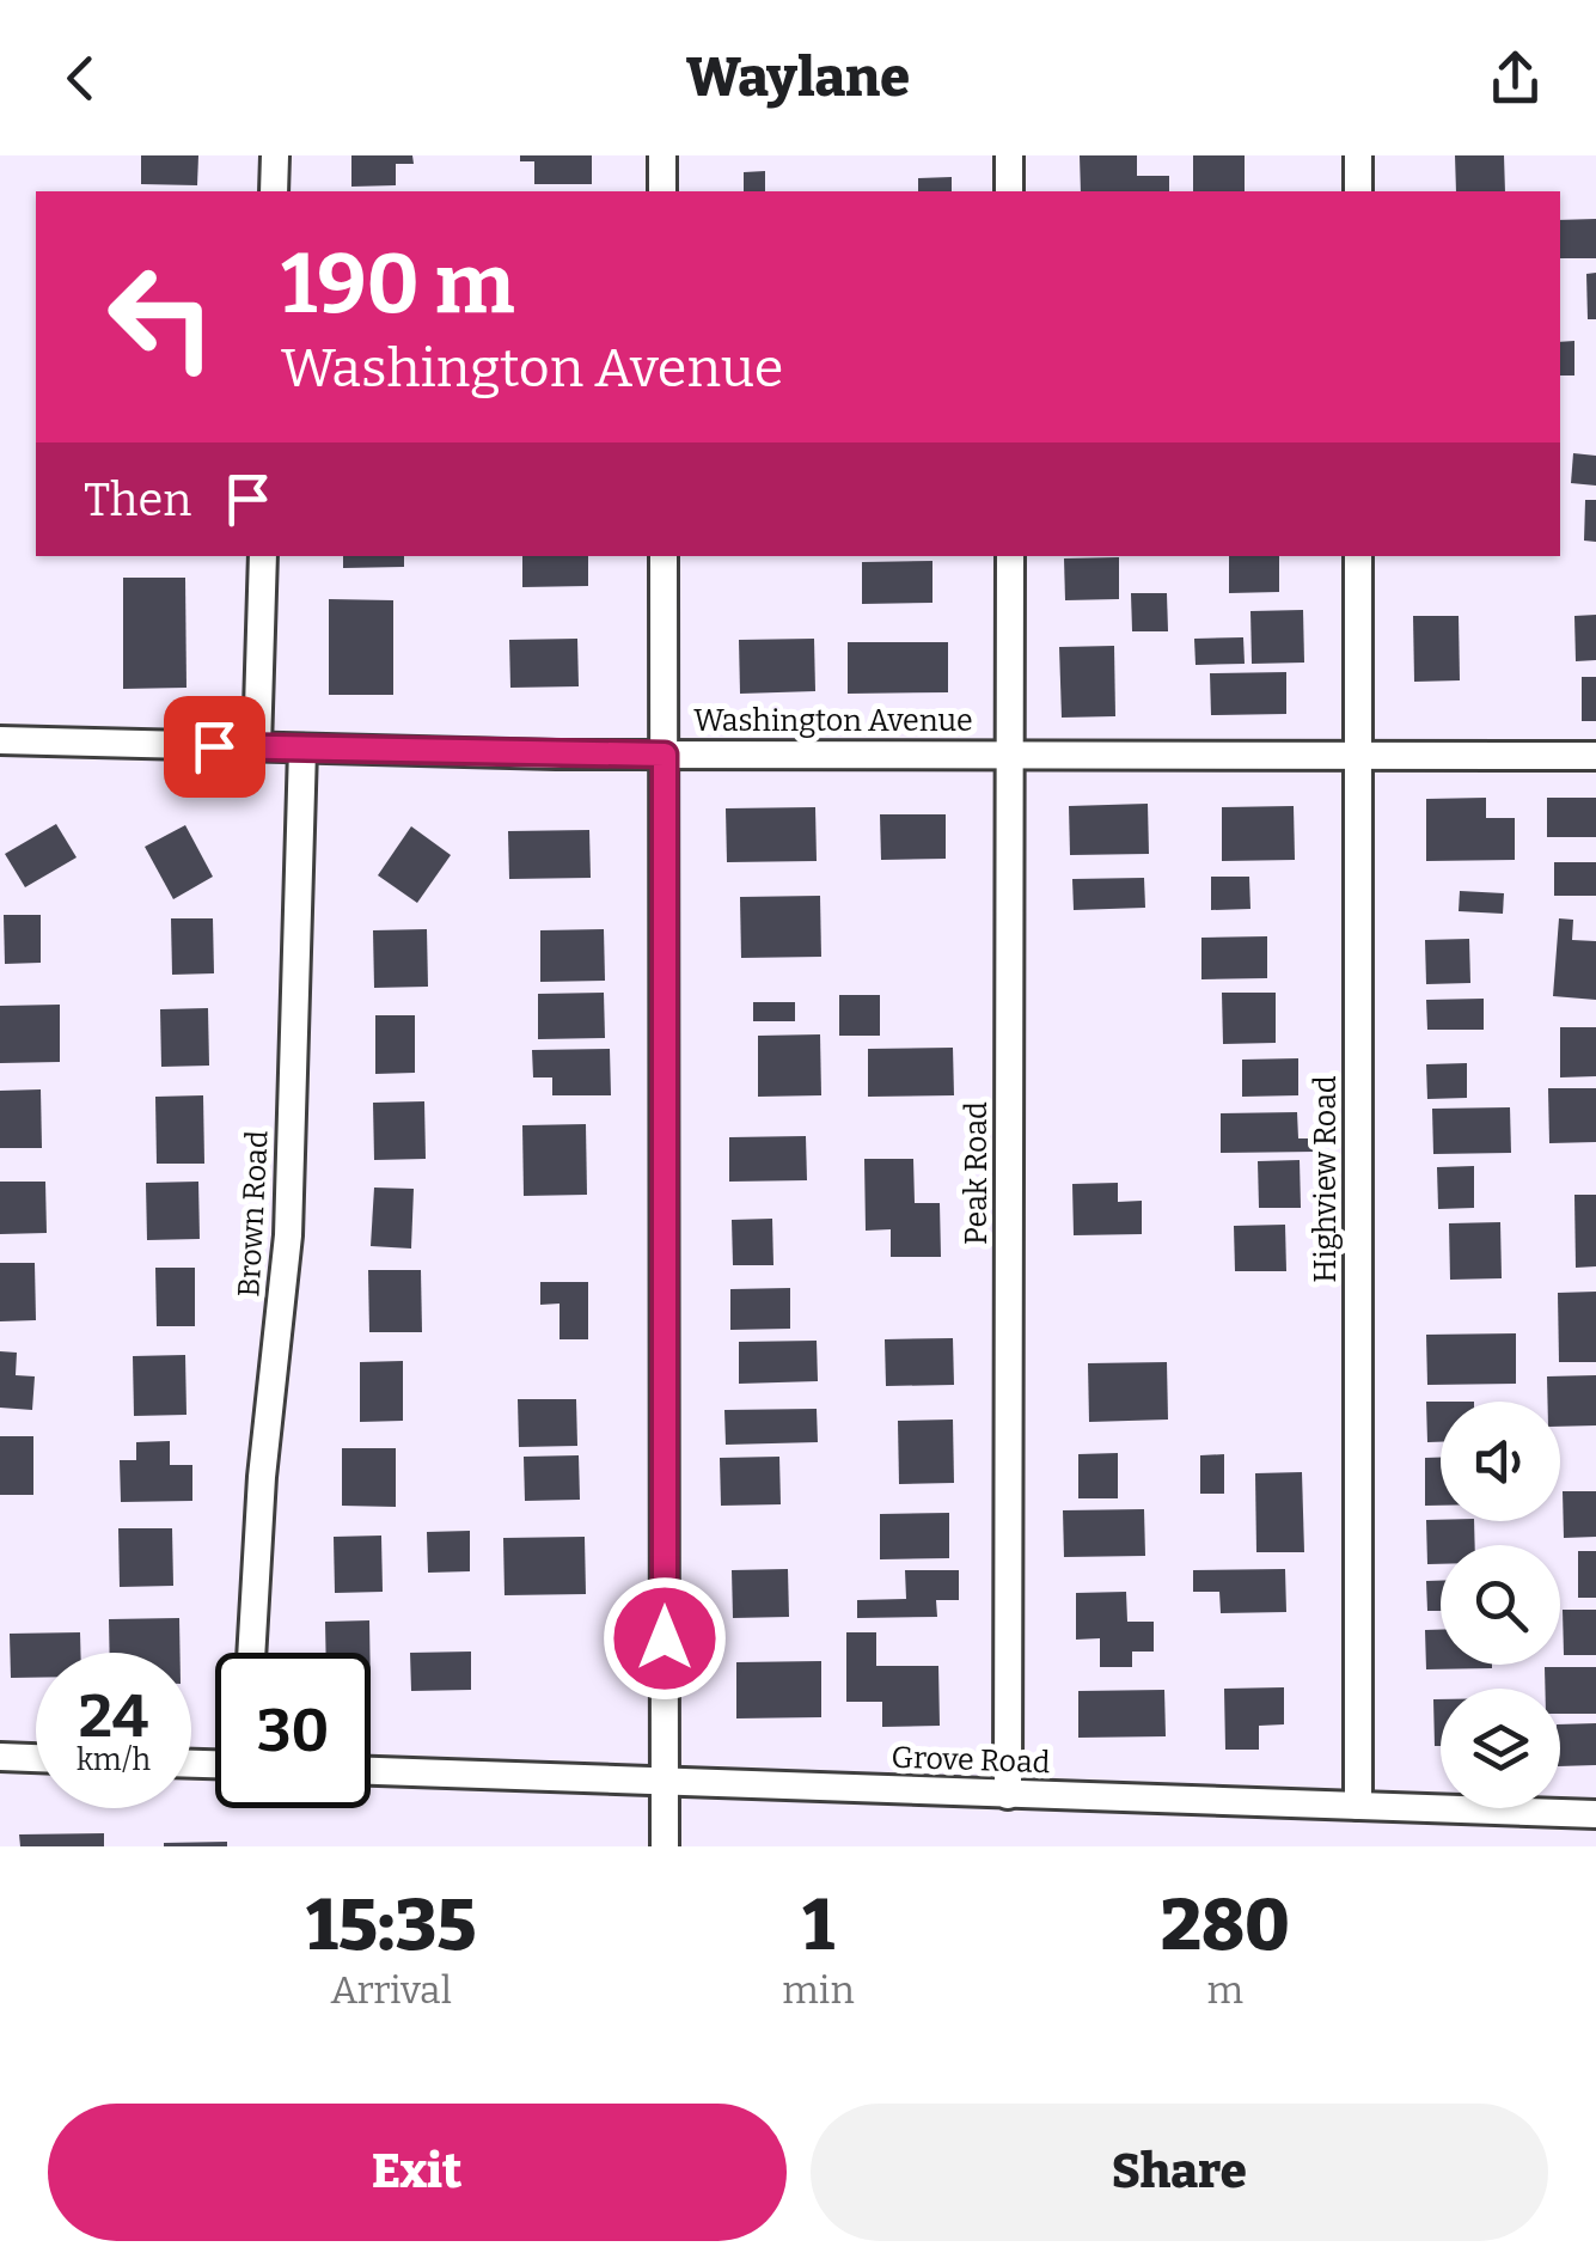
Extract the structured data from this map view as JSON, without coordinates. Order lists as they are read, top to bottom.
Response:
{
  "streets": {
    "street": [
      "Washington Avenue",
      "Peak Road",
      "Highview Road",
      "Brown Road",
      "Grove Road"
    ]
  },
  "crossings": [
    ["Washington Avenue", "Peak Road"],
    ["Washington Avenue", "Highview Road"],
    ["Washington Avenue", "Brown Road"],
    ["Peak Road", "Grove Road"],
    ["Highview Road", "Grove Road"]
  ],
  "page": {
    "header": "Waylane",
    "turn": ["190 m", "Washington Avenue"],
    "then": "Then",
    "speed": "24 km/h",
    "limit": "30",
    "eta": [
      "15:35",
      "Arrival",
      "1",
      "min",
      "280",
      "m"
    ],
    "buttons": ["Exit", "Share"]
  }
}
